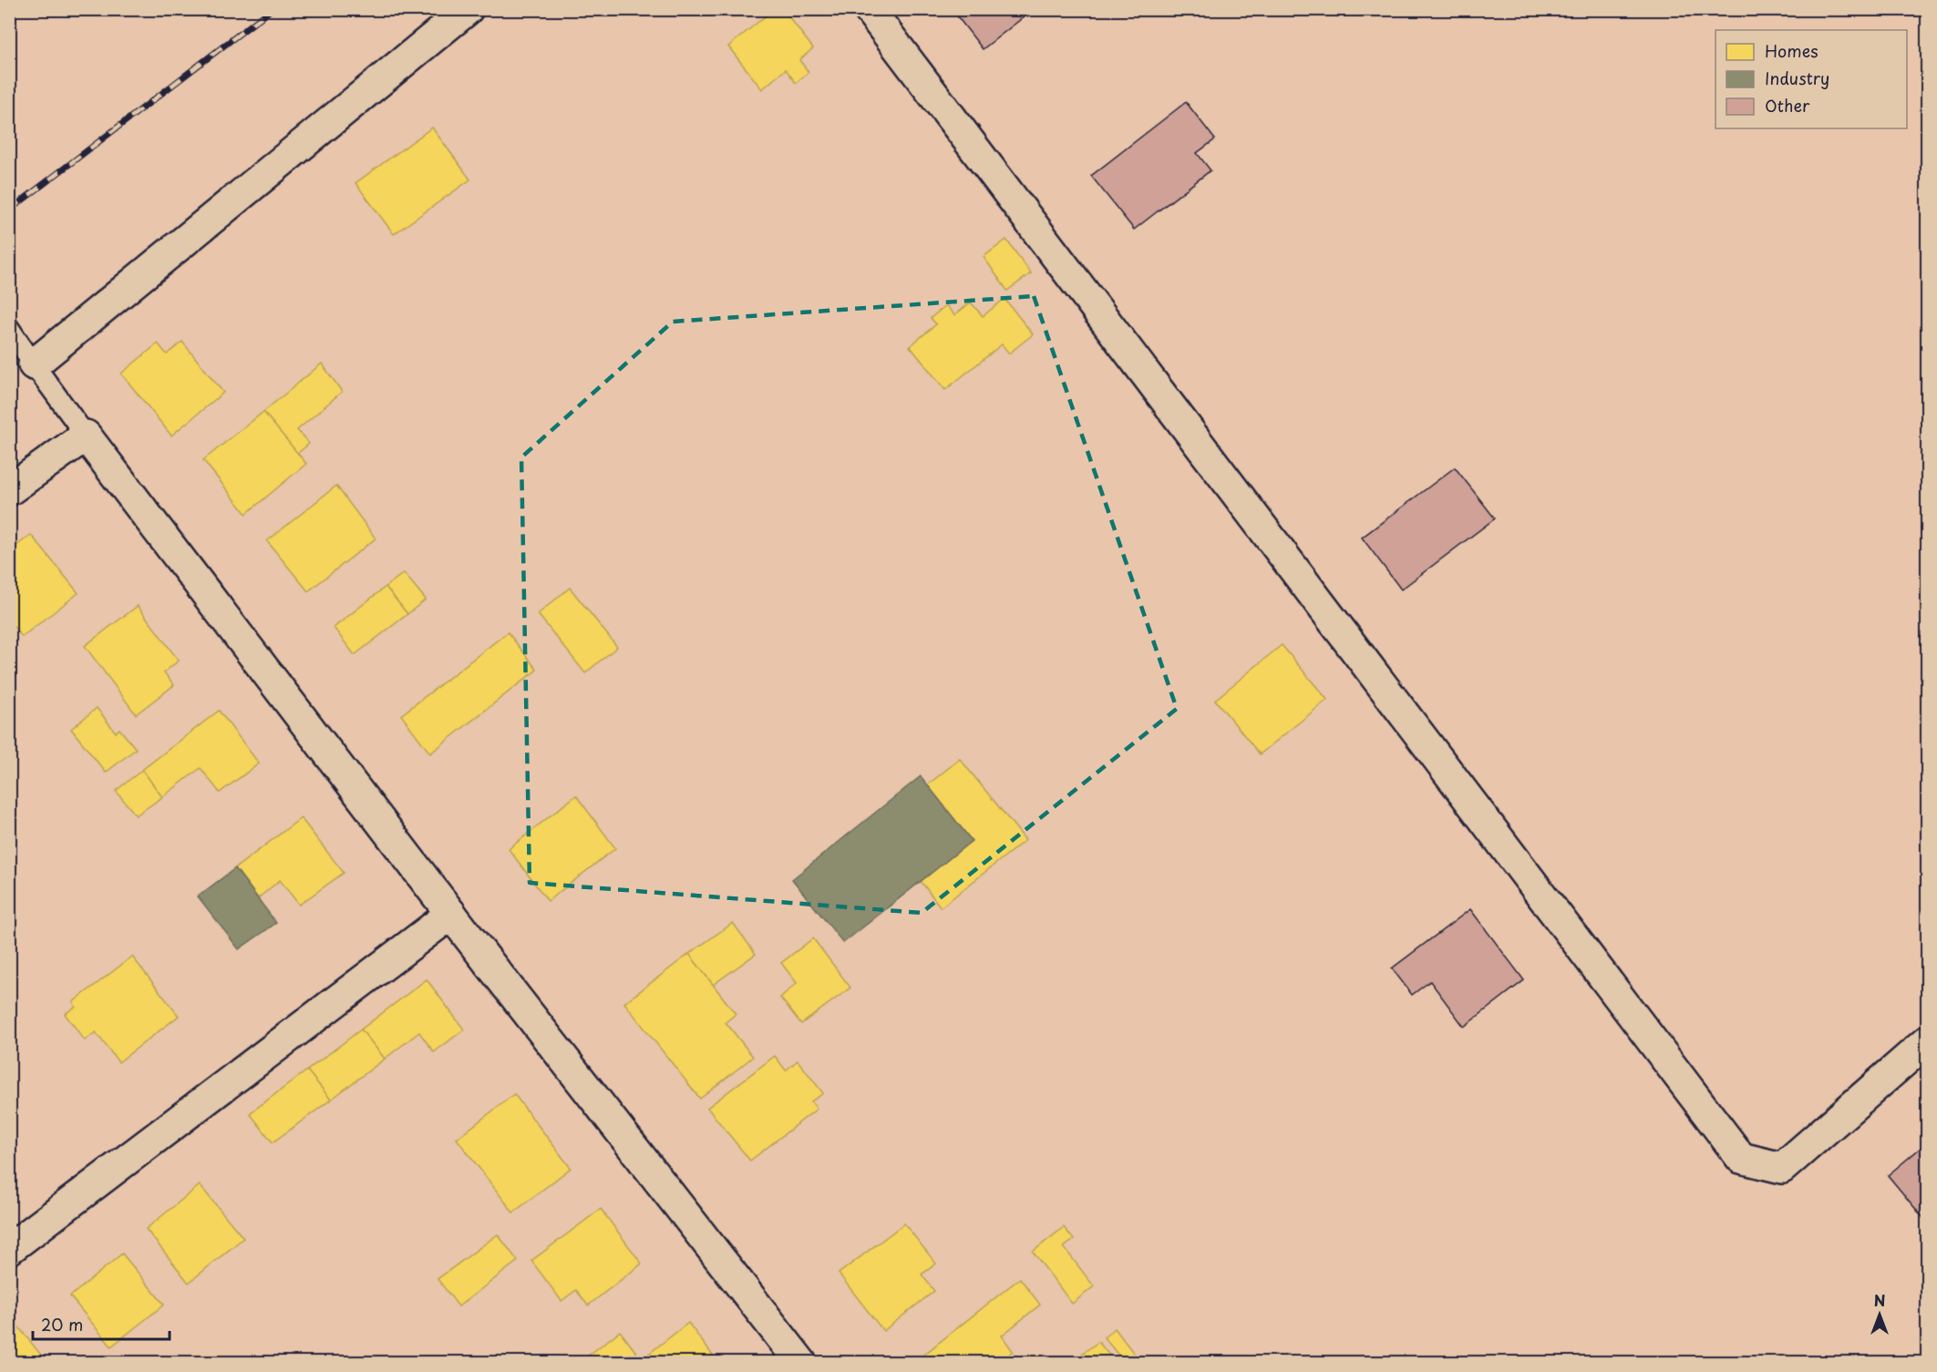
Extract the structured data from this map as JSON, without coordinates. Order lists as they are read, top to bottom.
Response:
{
  "legend": ["Homes", "Industry", "Other"],
  "scale_bar": "20 m",
  "north": "top"
}
